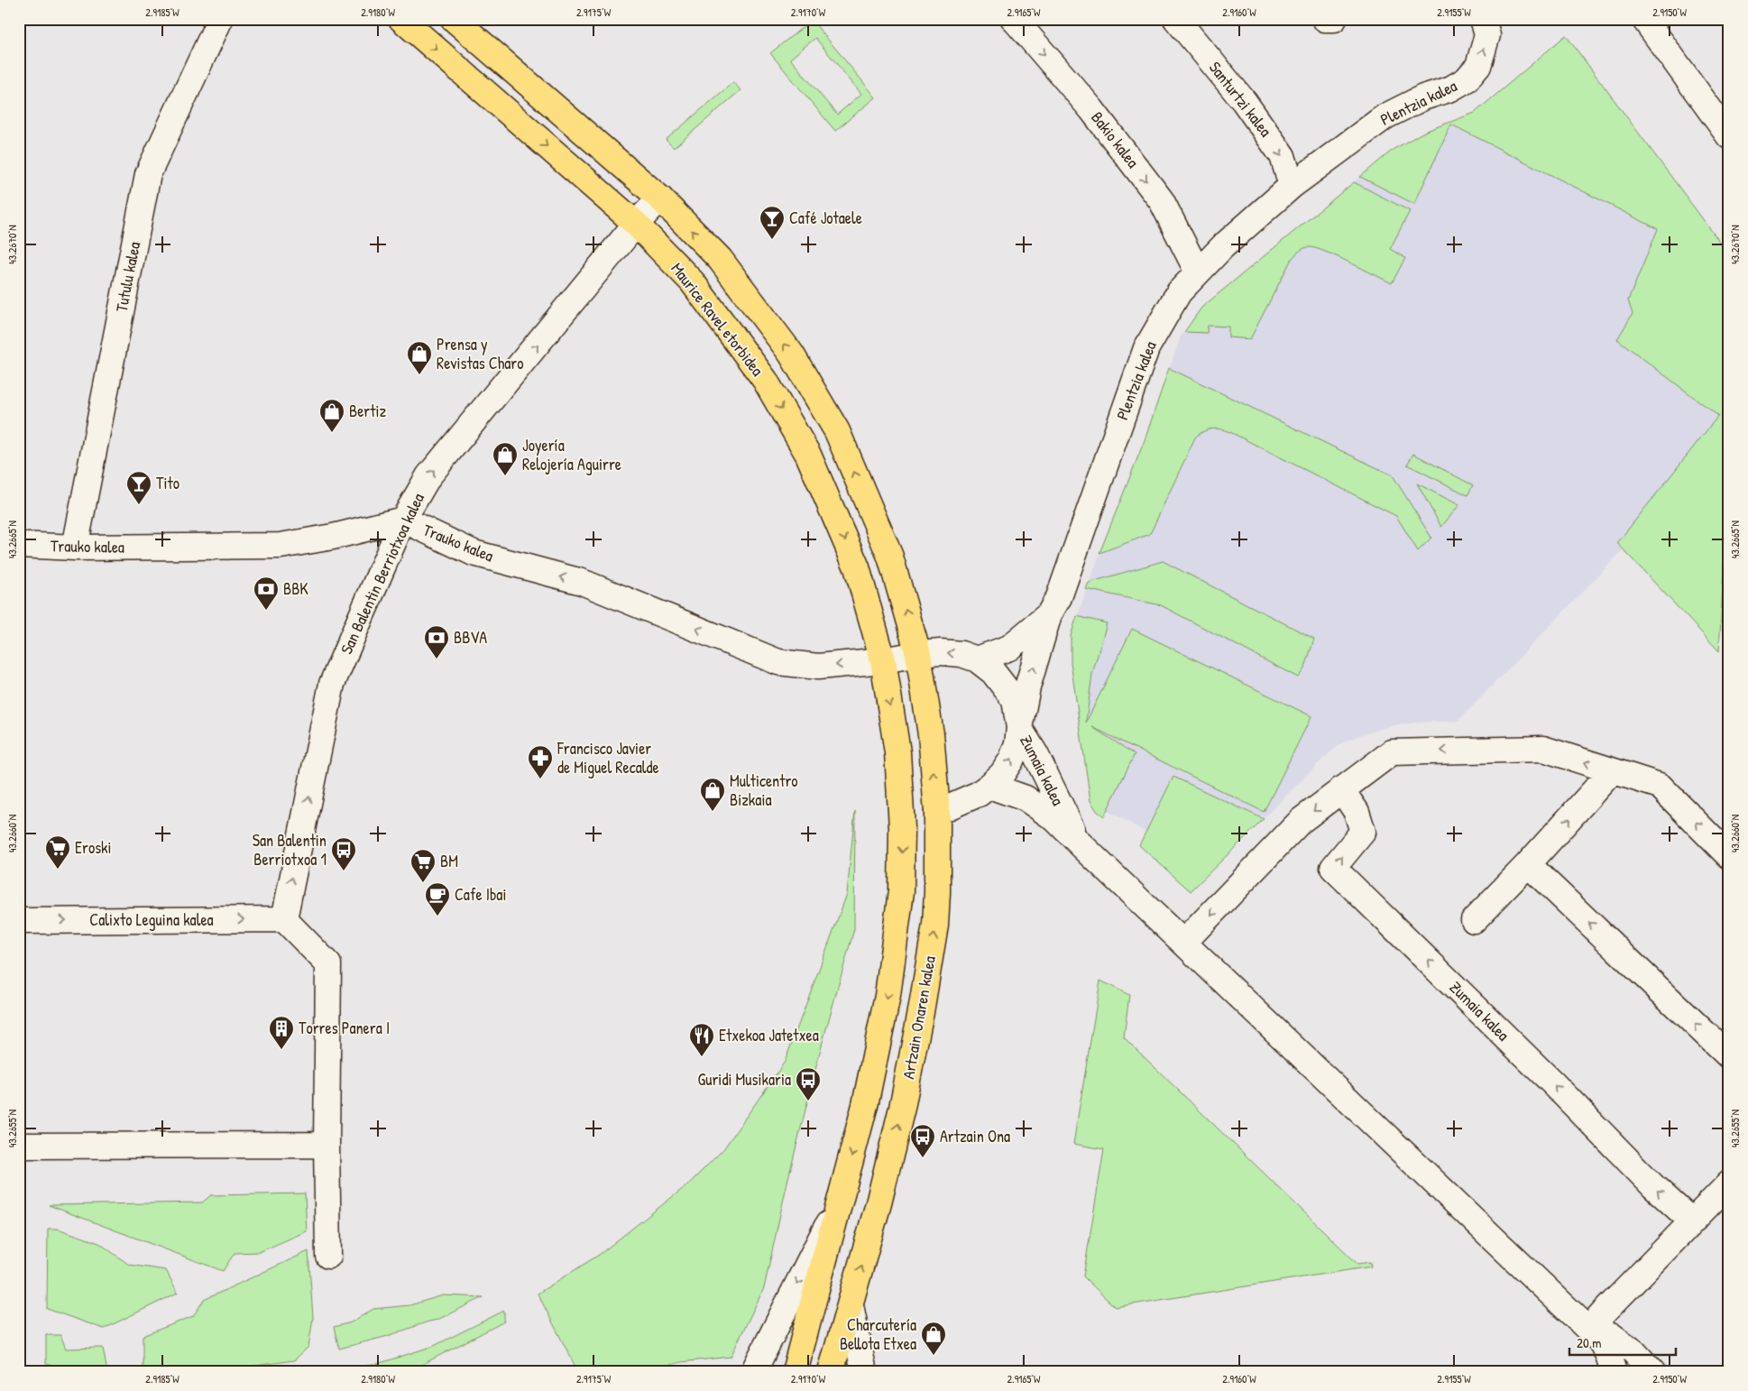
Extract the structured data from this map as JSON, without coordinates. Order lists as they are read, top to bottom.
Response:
{
  "streets": {
    "main road": ["Maurice Ravel etorbidea", "Artzain Onaren kalea"],
    "street": [
      "Santurtzi kalea",
      "Plentzia kalea",
      "Bakio kalea",
      "Tutulu kalea",
      "Trauko kalea",
      "San Balentin Berriotxoa kalea",
      "Zumaia kalea",
      "Calixto Leguina kalea"
    ]
  },
  "crossings": [
    ["Santurtzi kalea", "Plentzia kalea"],
    ["Plentzia kalea", "Bakio kalea"],
    ["Plentzia kalea", "Trauko kalea"],
    ["Plentzia kalea", "Zumaia kalea"],
    ["Tutulu kalea", "Trauko kalea"],
    ["Maurice Ravel etorbidea", "Trauko kalea"],
    ["Maurice Ravel etorbidea", "San Balentin Berriotxoa kalea"],
    ["Trauko kalea", "San Balentin Berriotxoa kalea"],
    ["Trauko kalea", "Artzain Onaren kalea"],
    ["San Balentin Berriotxoa kalea", "Calixto Leguina kalea"]
  ],
  "one_way": [
    "Santurtzi kalea",
    "Bakio kalea",
    "Trauko kalea",
    "San Balentin Berriotxoa kalea",
    "Calixto Leguina kalea"
  ],
  "places": {
    "bar": ["Café Jotaele", "Tito"],
    "shop": [
      "Prensa y Revistas Charo",
      "Bertiz",
      "Joyería Relojería Aguirre",
      "Multicentro Bizkaia",
      "Charcutería Bellota Etxea"
    ],
    "bank": ["BBK", "BBVA"],
    "pharmacy": ["Francisco Javier de Miguel Recalde"],
    "supermarket": ["Eroski", "BM"],
    "bus stop": ["San Balentin Berriotxoa 1", "Guridi Musikaria", "Artzain Ona"],
    "cafe": ["Cafe Ibai"],
    "building": ["Torres Panera I"],
    "restaurant": ["Etxekoa Jatetxea"]
  },
  "scale_bar": "20 m",
  "coordinates": [
    "2.9185°W",
    "2.9180°W",
    "2.9175°W",
    "2.9170°W",
    "2.9165°W",
    "2.9160°W",
    "2.9155°W",
    "2.9150°W",
    "43.2670°N",
    "43.2665°N",
    "43.2660°N",
    "43.2655°N"
  ]
}
